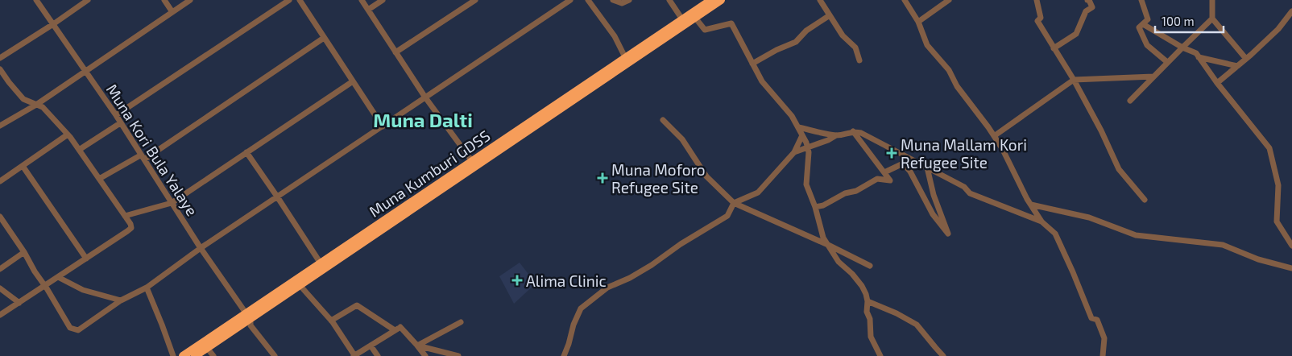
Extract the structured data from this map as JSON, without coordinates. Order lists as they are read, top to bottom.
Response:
{
  "streets": {
    "highway": ["Muna Kumburi GDSS"],
    "street": ["Muna Kori Bula Yalaye"]
  },
  "crossings": [
    ["Muna Kori Bula Yalaye", "Muna Kumburi GDSS"]
  ],
  "districts": ["Muna Dalti"],
  "places": {
    "health": ["Muna Mallam Kori Refugee Site", "Muna Moforo Refugee Site", "Alima Clinic"]
  },
  "scale_bar": "100 m"
}
